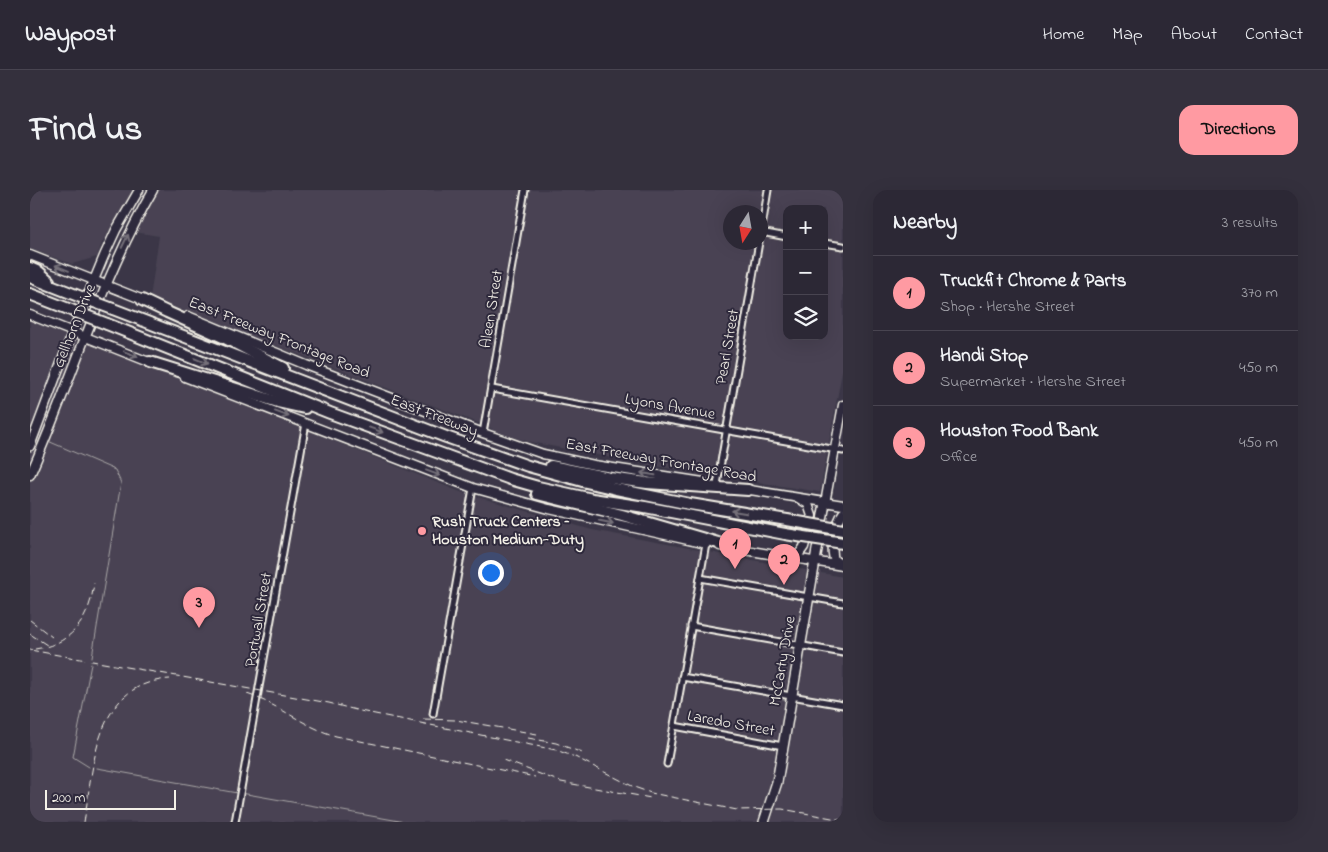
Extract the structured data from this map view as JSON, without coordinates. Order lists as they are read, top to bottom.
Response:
{
  "streets": {
    "highway": ["East Freeway"],
    "main road": ["Gellhorn Drive", "East Freeway Frontage Road", "McCarty Drive"],
    "street": [
      "Aleen Street",
      "Pearl Street",
      "Lyons Avenue",
      "Portwall Street",
      "Laredo Street"
    ]
  },
  "crossings": [
    ["Aleen Street", "East Freeway Frontage Road"],
    ["Aleen Street", "Lyons Avenue"],
    ["Gellhorn Drive", "East Freeway Frontage Road"],
    ["East Freeway Frontage Road", "Pearl Street"],
    ["East Freeway Frontage Road", "McCarty Drive"],
    ["Pearl Street", "Lyons Avenue"],
    ["McCarty Drive", "Laredo Street"]
  ],
  "places": ["Rush Truck Centers – Houston Medium-Duty"],
  "scale_bar": "200 m",
  "north": "bottom",
  "page": {
    "header": "Waypost",
    "nav": [
      "Home",
      "Map",
      "About",
      "Contact"
    ],
    "title": "Find us",
    "buttons": "Directions",
    "heading": ["Nearby", "3 results"],
    "map_buttons": ["+", "−"],
    "list": [
      {
        "mark": "1",
        "name": "Truckfit Chrome & Parts",
        "note": "Shop · Hershe Street",
        "value": "370 m"
      },
      {
        "mark": "2",
        "name": "Handi Stop",
        "note": "Supermarket · Hershe Street",
        "value": "450 m"
      },
      {
        "mark": "3",
        "name": "Houston Food Bank",
        "note": "Office",
        "value": "450 m"
      }
    ],
    "pins": ["1", "2", "3"],
    "scale": "200 m"
  }
}
